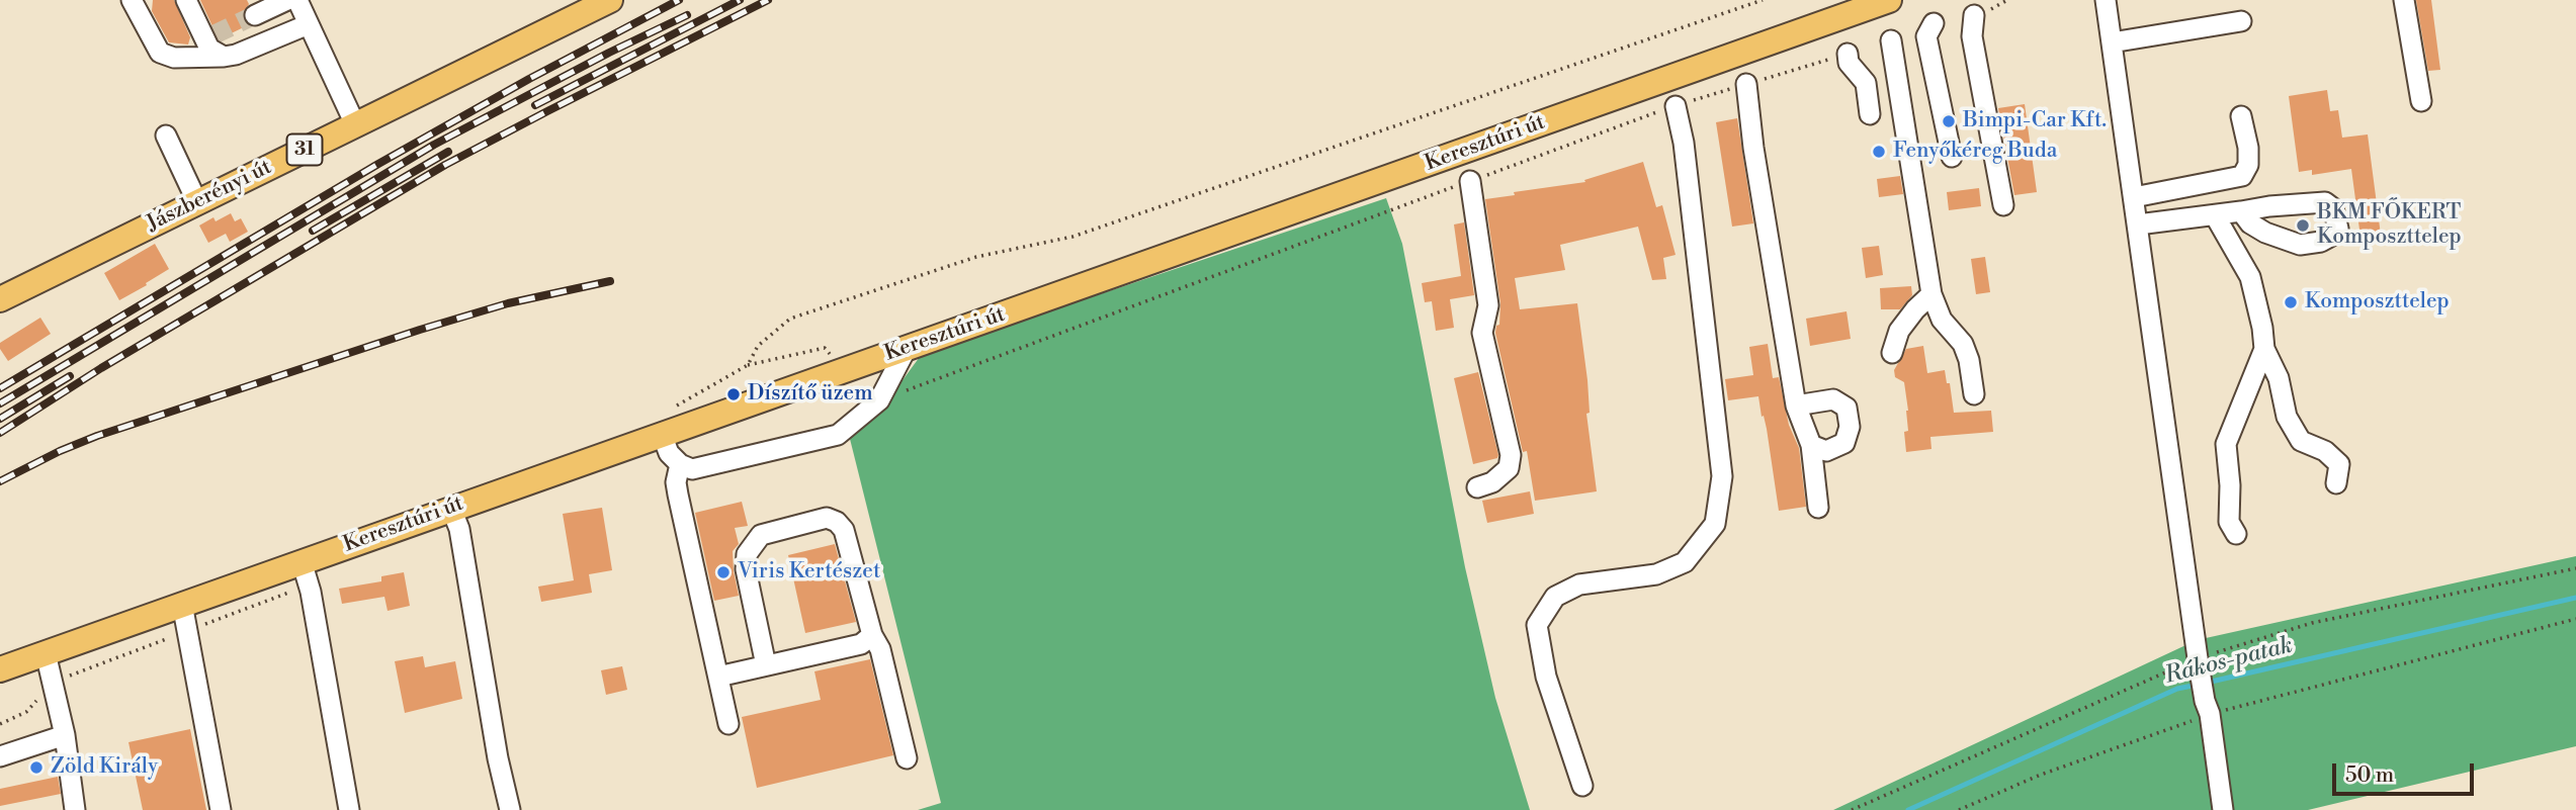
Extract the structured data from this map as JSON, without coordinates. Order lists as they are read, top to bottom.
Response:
{
  "streets": {
    "main road": ["Keresztúri út", "31", "Jászberényi út"]
  },
  "water": ["Rákos-patak"],
  "places": [
    "Bimpi-Car Kft.",
    "Fenyőkéreg Buda",
    "BKM FŐKERT Komposzttelep",
    "Komposzttelep",
    "Díszítő üzem",
    "Viris Kertészet",
    "Zöld Király"
  ],
  "scale_bar": "50 m"
}
